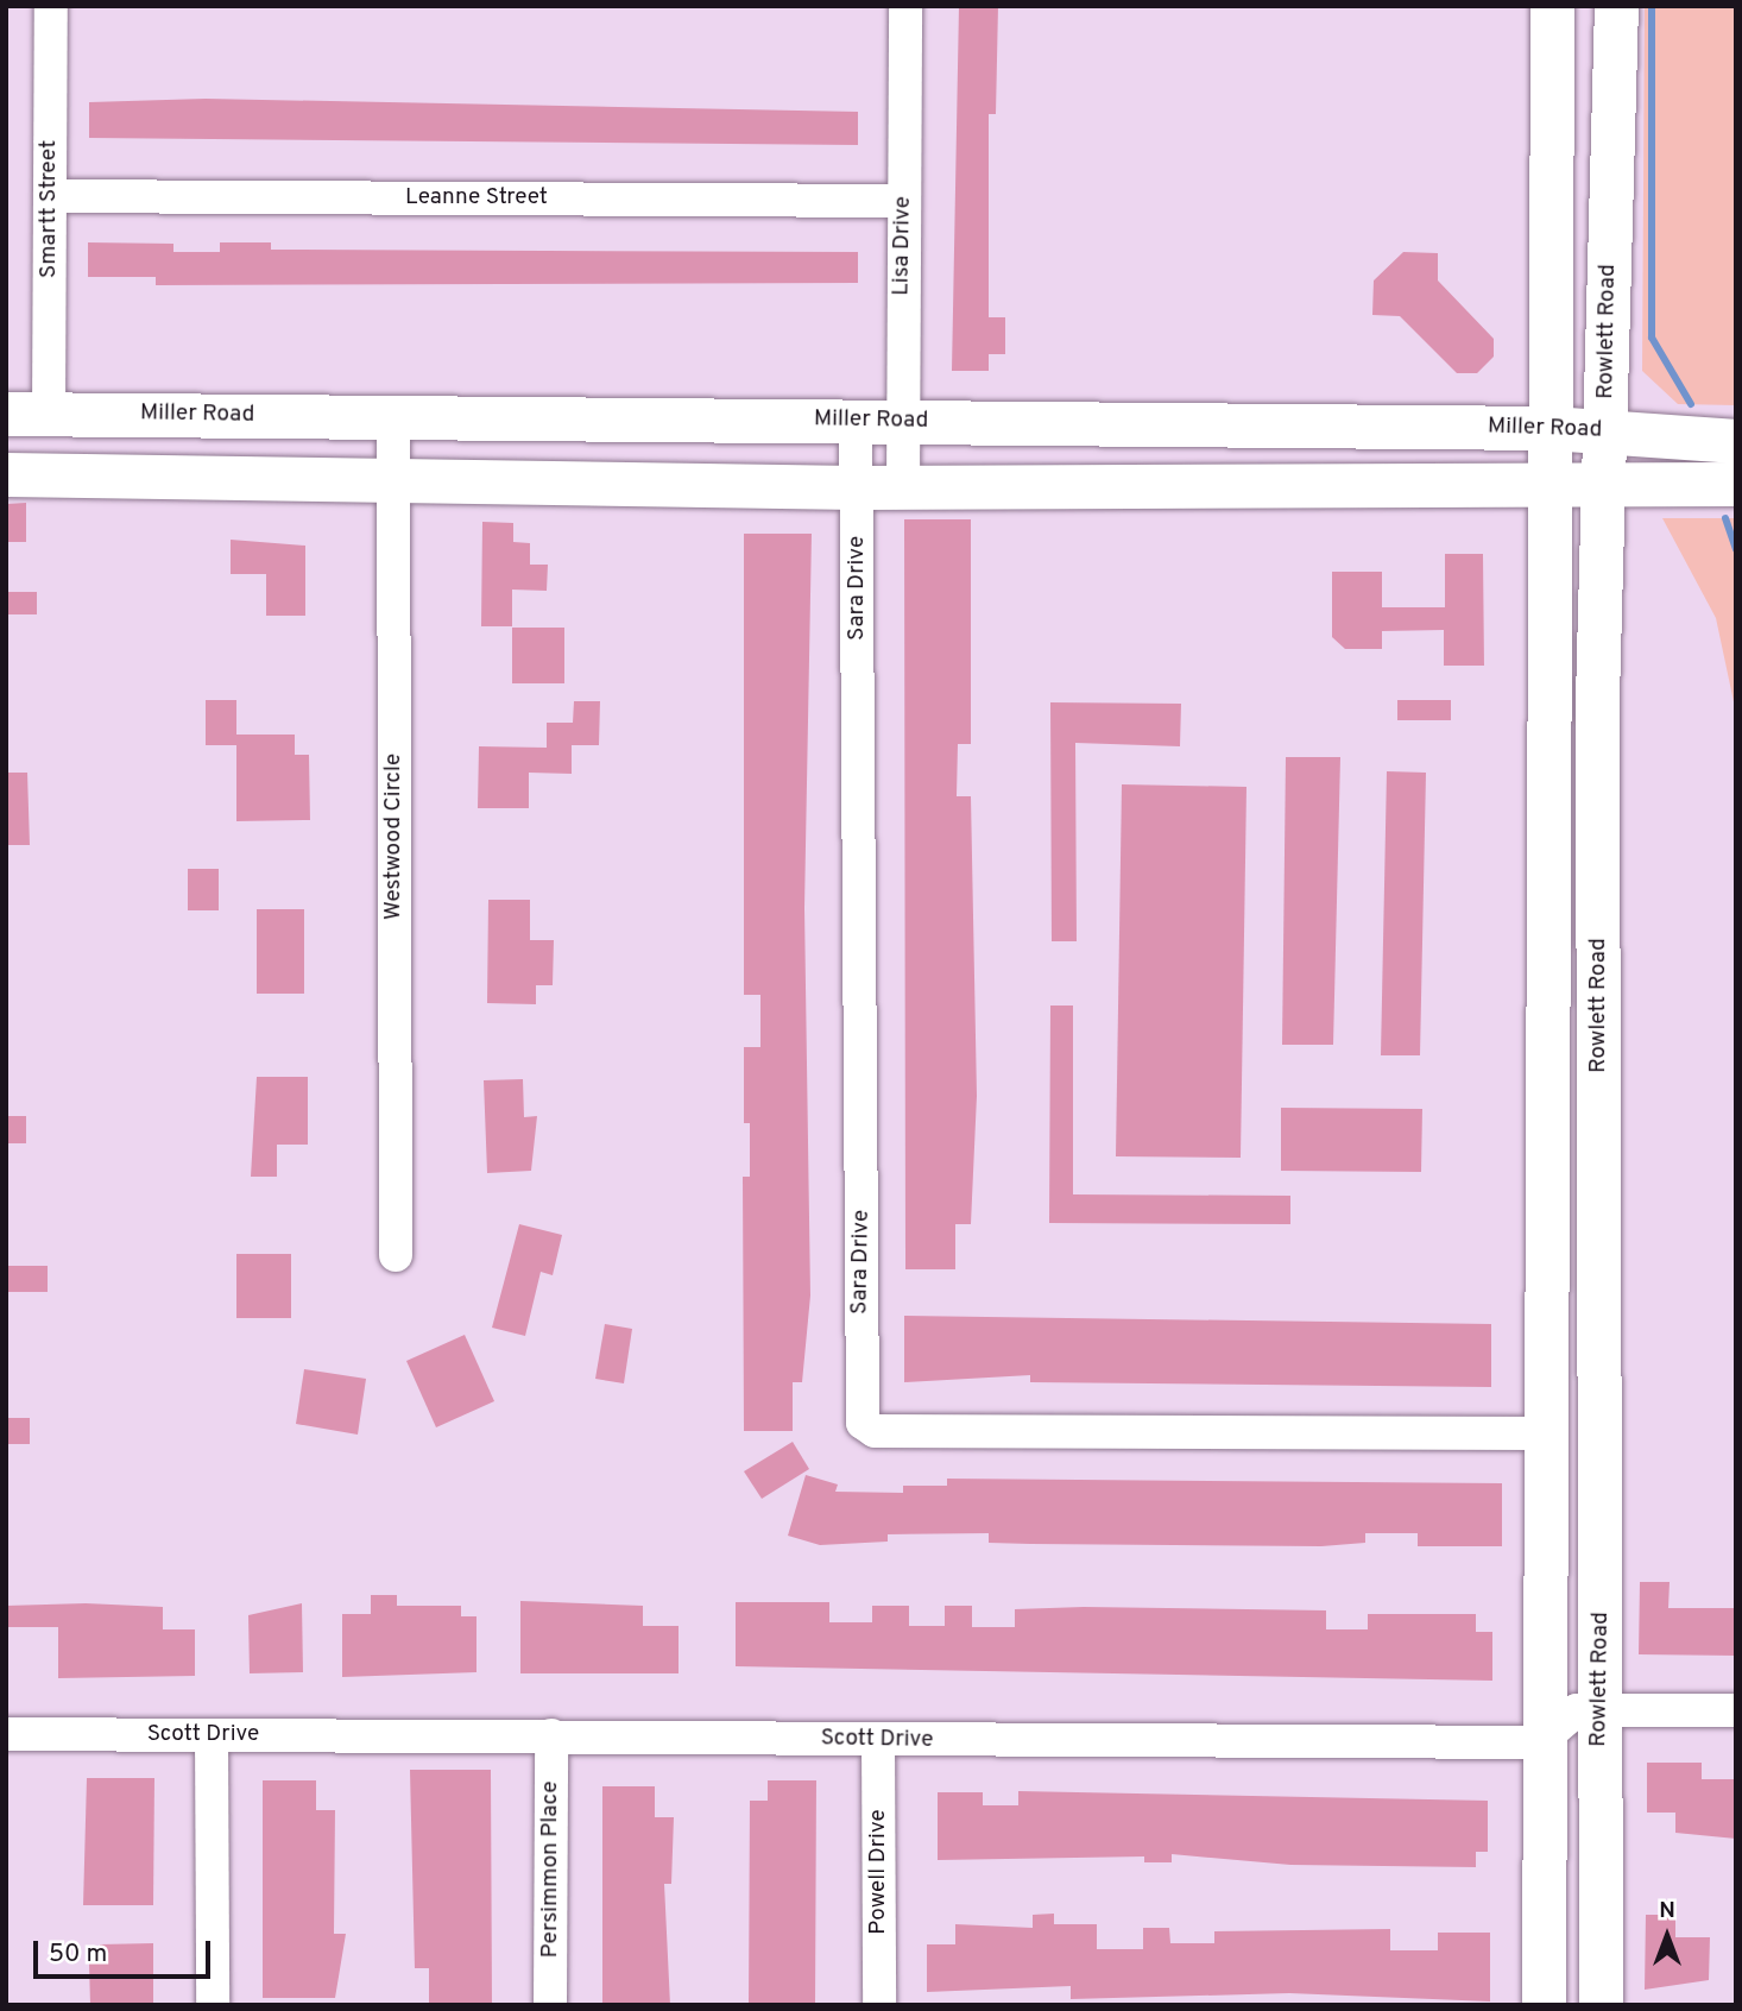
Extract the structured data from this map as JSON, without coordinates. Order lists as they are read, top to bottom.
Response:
{
  "streets": {
    "main road": ["Rowlett Road", "Miller Road"],
    "street": [
      "Leanne Street",
      "Smartt Street",
      "Lisa Drive",
      "Sara Drive",
      "Westwood Circle",
      "Scott Drive",
      "Persimmon Place",
      "Powell Drive"
    ]
  },
  "crossings": [
    ["Leanne Street", "Smartt Street"],
    ["Leanne Street", "Lisa Drive"],
    ["Smartt Street", "Miller Road"],
    ["Lisa Drive", "Miller Road"],
    ["Rowlett Road", "Miller Road"],
    ["Miller Road", "Sara Drive"],
    ["Miller Road", "Westwood Circle"],
    ["Scott Drive", "Persimmon Place"],
    ["Scott Drive", "Powell Drive"]
  ],
  "scale_bar": "50 m",
  "north": "top"
}
